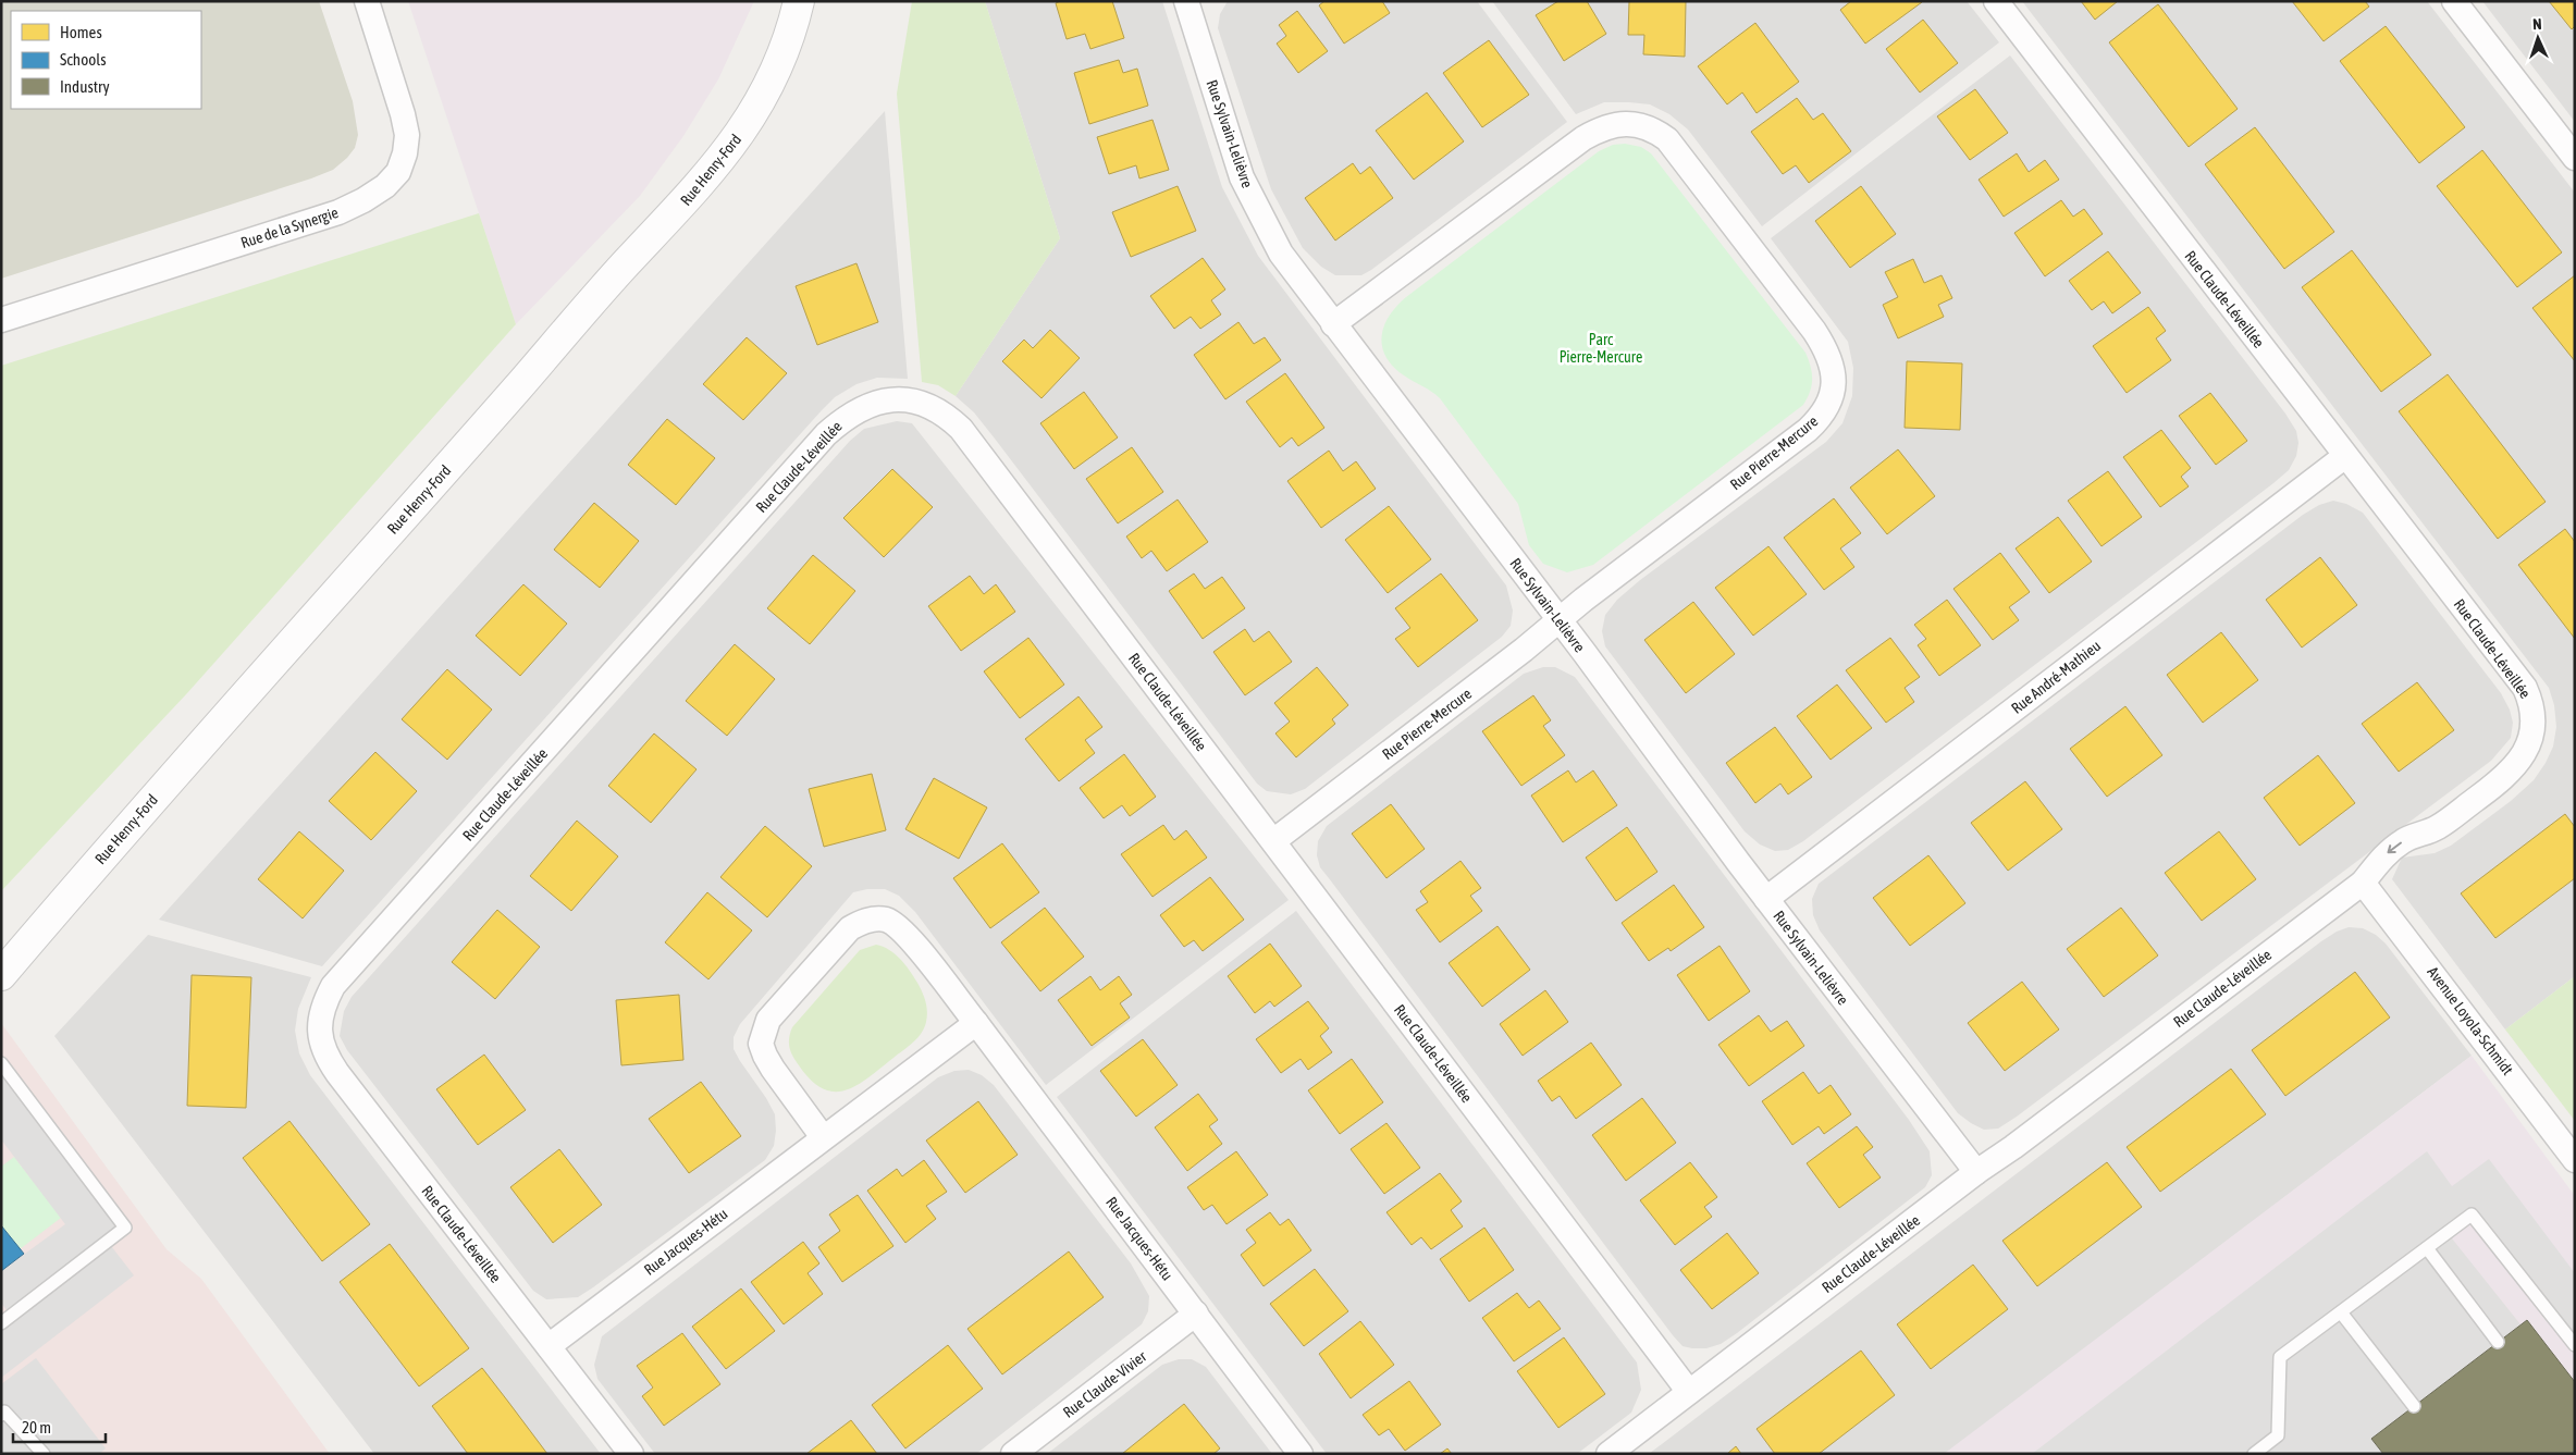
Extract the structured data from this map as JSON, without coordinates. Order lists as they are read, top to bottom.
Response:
{
  "streets": {
    "street": [
      "Rue Sylvain-Lelièvre",
      "Rue Henry-Ford",
      "Rue de la Synergie",
      "Rue Claude-Léveillée",
      "Rue Pierre-Mercure",
      "Rue André-Mathieu",
      "Avenue Loyola-Schmidt",
      "Rue Jacques-Hétu",
      "Rue Claude-Vivier"
    ]
  },
  "crossings": [
    ["Rue Sylvain-Lelièvre", "Rue Claude-Léveillée"],
    ["Rue Sylvain-Lelièvre", "Rue Pierre-Mercure"],
    ["Rue Sylvain-Lelièvre", "Rue André-Mathieu"],
    ["Rue Claude-Léveillée", "Rue Pierre-Mercure"],
    ["Rue Claude-Léveillée", "Rue André-Mathieu"],
    ["Rue Claude-Léveillée", "Avenue Loyola-Schmidt"],
    ["Rue Claude-Léveillée", "Rue Jacques-Hétu"],
    ["Rue Jacques-Hétu", "Rue Claude-Vivier"]
  ],
  "parks": ["Parc Pierre-Mercure"],
  "legend": ["Homes", "Schools", "Industry"],
  "scale_bar": "20 m",
  "north": "top"
}
